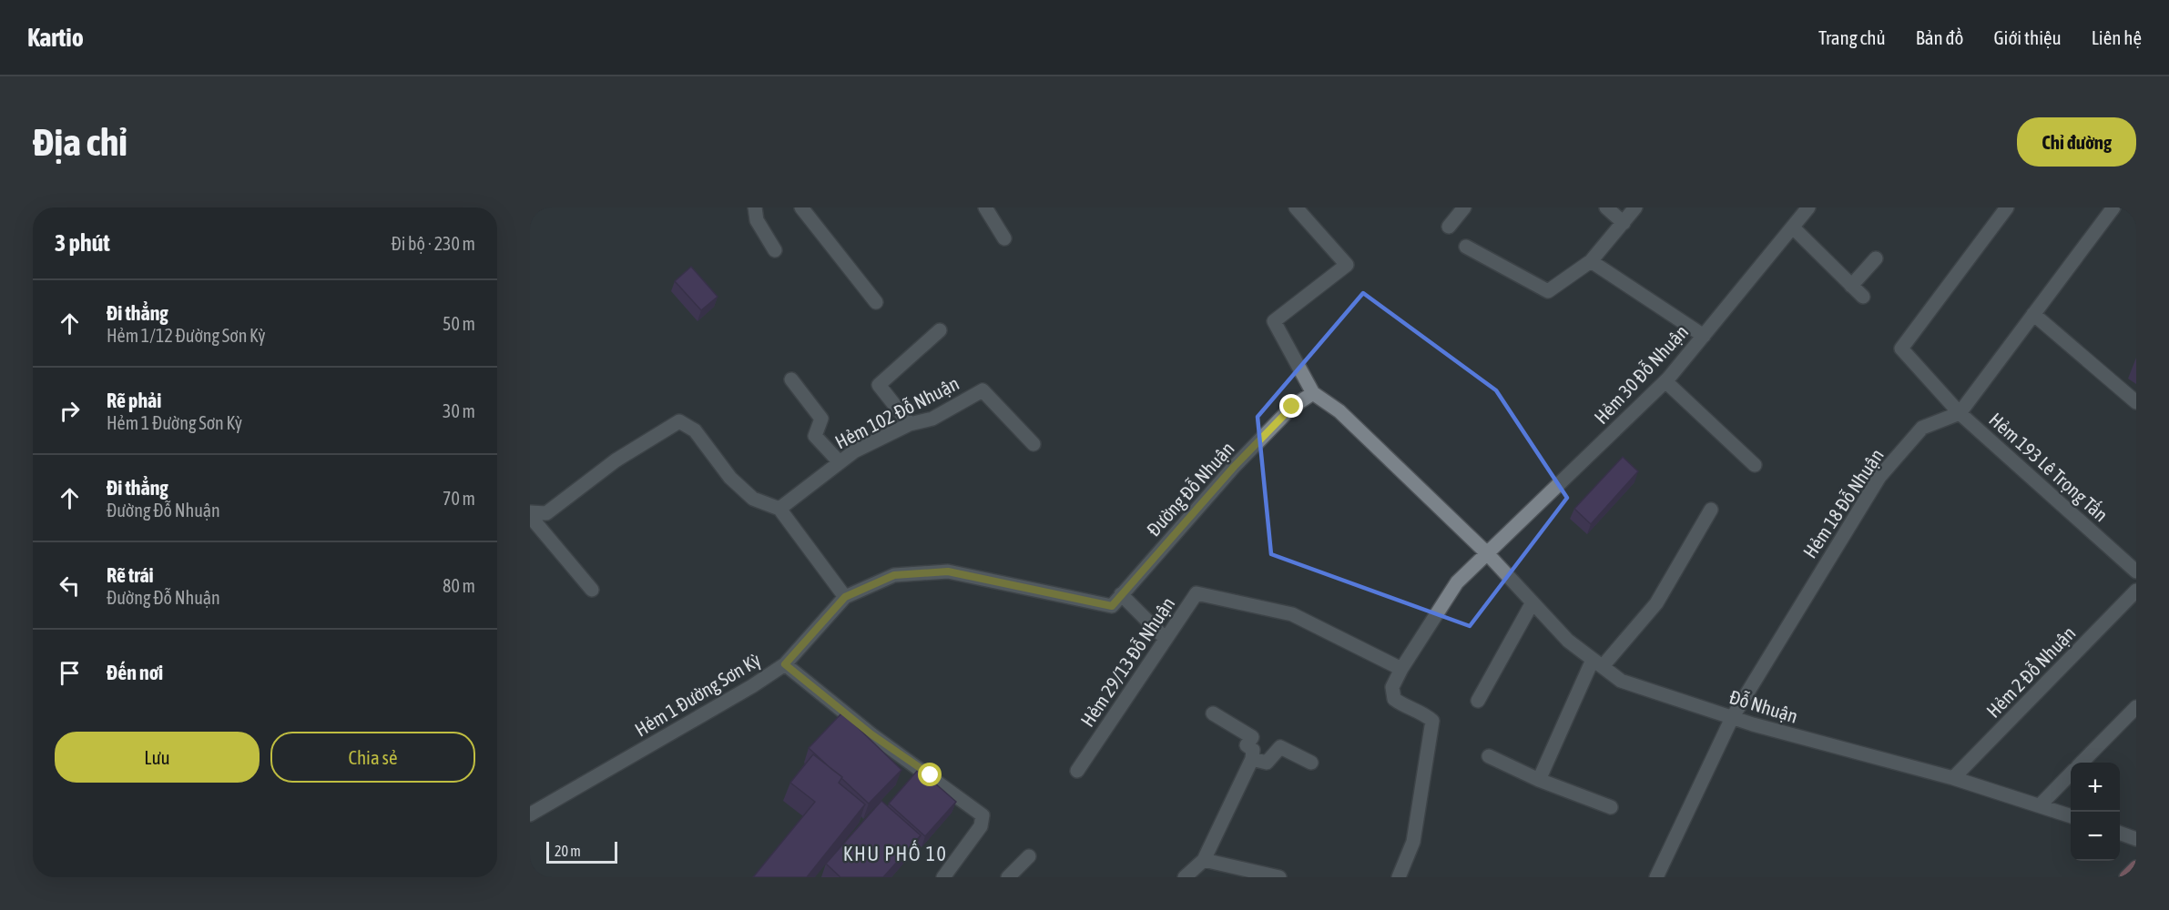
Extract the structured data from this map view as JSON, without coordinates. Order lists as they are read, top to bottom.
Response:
{
  "streets": {
    "street": [
      "Hẻm 30 Đỗ Nhuận",
      "Hẻm 102 Đỗ Nhuận",
      "Hẻm 193 Lê Trọng Tấn",
      "Đường Đỗ Nhuận",
      "Hẻm 18 Đỗ Nhuận",
      "Hẻm 29/13 Đỗ Nhuận",
      "Hẻm 2 Đỗ Nhuận",
      "Hẻm 1 Đường Sơn Kỳ",
      "Đỗ Nhuận"
    ]
  },
  "crossings": [
    ["Hẻm 30 Đỗ Nhuận", "Hẻm 29/13 Đỗ Nhuận"],
    ["Hẻm 30 Đỗ Nhuận", "Đỗ Nhuận"],
    ["Hẻm 193 Lê Trọng Tấn", "Hẻm 18 Đỗ Nhuận"],
    ["Đường Đỗ Nhuận", "Hẻm 1 Đường Sơn Kỳ"],
    ["Hẻm 18 Đỗ Nhuận", "Đỗ Nhuận"],
    ["Hẻm 2 Đỗ Nhuận", "Đỗ Nhuận"]
  ],
  "districts": ["KHU PHỐ 10"],
  "scale_bar": "20 m",
  "page": {
    "header": "Kartio",
    "nav": [
      "Trang chủ",
      "Bản đồ",
      "Giới thiệu",
      "Liên hệ"
    ],
    "buttons": [
      "Chỉ đường",
      ["Lưu", "Chia sẻ"]
    ],
    "title": "Địa chỉ",
    "heading": ["3 phút", "Đi bộ · 230 m"],
    "list": [
      ["Đi thẳng", "Hẻm 1/12 Đường Sơn Kỳ", "50 m"],
      ["Rẽ phải", "Hẻm 1 Đường Sơn Kỳ", "30 m"],
      ["Đi thẳng", "Đường Đỗ Nhuận", "70 m"],
      ["Rẽ trái", "Đường Đỗ Nhuận", "80 m"],
      "Đến nơi"
    ],
    "map_buttons": ["+", "−"],
    "scale": "20 m"
  }
}
